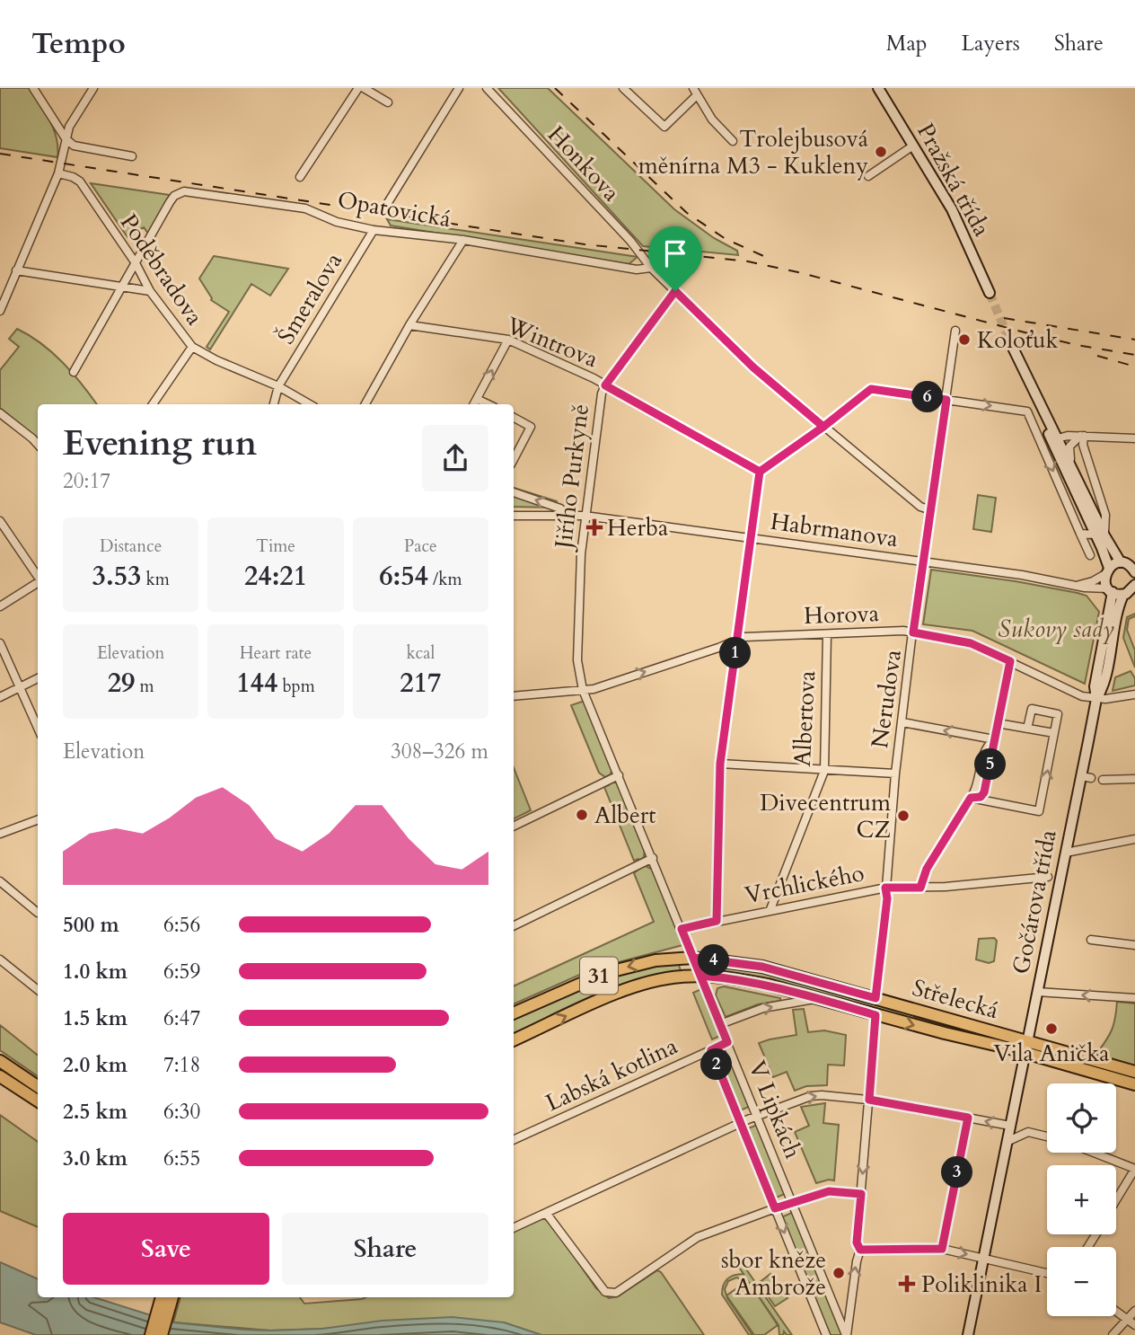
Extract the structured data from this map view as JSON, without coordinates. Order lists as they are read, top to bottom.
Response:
{
  "streets": {
    "main road": ["31", "Střelecká"],
    "street": [
      "Honkova",
      "Pražská třída",
      "Opatovická",
      "Poděbradova",
      "Šmeralova",
      "Wintrova",
      "Jiřího Purkyně",
      "Habrmanova",
      "Horova",
      "Nerudova",
      "Albertova",
      "Vrchlického",
      "Gočárova třída",
      "Labská kotlina",
      "V Lipkách"
    ]
  },
  "crossings": [
    ["Honkova", "Opatovická"],
    ["Honkova", "Jiřího Purkyně"],
    ["Honkova", "Nerudova"],
    ["Opatovická", "Poděbradova"],
    ["Opatovická", "Šmeralova"],
    ["Poděbradova", "Šmeralova"],
    ["Wintrova", "Jiřího Purkyně"],
    ["Jiřího Purkyně", "Habrmanova"],
    ["Jiřího Purkyně", "Horova"],
    ["Jiřího Purkyně", "V Lipkách"],
    ["Habrmanova", "Nerudova"],
    ["Habrmanova", "Gočárova třída"],
    ["Horova", "Nerudova"],
    ["Horova", "Albertova"],
    ["Horova", "Gočárova třída"],
    ["Horova", "V Lipkách"],
    ["Nerudova", "Vrchlického"],
    ["Nerudova", "Střelecká"],
    ["Albertova", "Vrchlického"],
    ["Vrchlického", "V Lipkách"],
    ["Gočárova třída", "Střelecká"],
    ["Střelecká", "V Lipkách"],
    ["Labská kotlina", "V Lipkách"]
  ],
  "parks": ["Sukovy sady"],
  "places": {
    "other": [
      "Trolejbusová měnírna M3 - Kukleny",
      "Koloťuk",
      "Albert",
      "Divecentrum CZ",
      "Vila Anička",
      "sbor kněze Ambrože"
    ],
    "health": ["Herba", "Poliklinika I"]
  },
  "page": {
    "header": "Tempo",
    "nav": ["Map", "Layers", "Share"],
    "pins": [
      "6",
      "1",
      "5",
      "4",
      "2",
      "3"
    ],
    "heading": ["Evening run", "20:17"],
    "stats": [
      ["Distance", "3.53 km"],
      ["Time", "24:21"],
      ["Pace", "6:54 /km"],
      ["Elevation", "29 m"],
      ["Heart rate", "144 bpm"],
      ["kcal", "217"]
    ],
    "chart": ["Elevation", "308–326 m"],
    "list": [
      {
        "name": "500 m",
        "note": "6:56"
      },
      {
        "name": "1.0 km",
        "note": "6:59"
      },
      {
        "name": "1.5 km",
        "note": "6:47"
      },
      {
        "name": "2.0 km",
        "note": "7:18"
      },
      {
        "name": "2.5 km",
        "note": "6:30"
      },
      {
        "name": "3.0 km",
        "note": "6:55"
      }
    ],
    "map_buttons": ["+", "−"],
    "buttons": ["Save", "Share"]
  }
}
